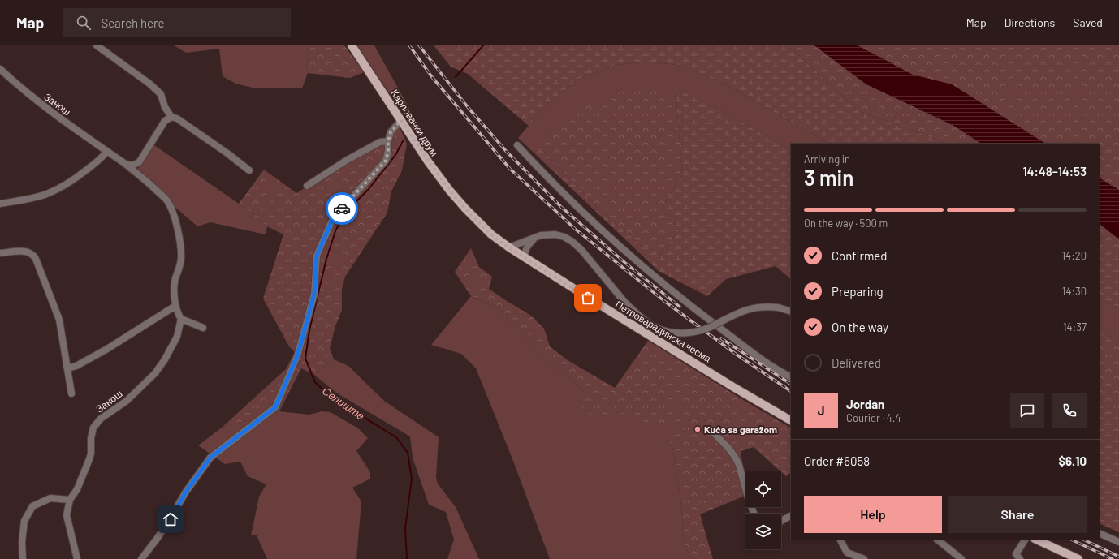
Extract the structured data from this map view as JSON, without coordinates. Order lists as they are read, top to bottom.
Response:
{
  "streets": {
    "main road": ["Карловачки друм", "Петроварадинска чесма"],
    "street": ["Занош"]
  },
  "crossings": [
    ["Карловачки друм", "Петроварадинска чесма"]
  ],
  "water": ["Селиште"],
  "places": ["Kuća sa garažom"],
  "page": {
    "header": "Map",
    "search": "Search here",
    "nav": ["Map", "Directions", "Saved"],
    "heading": ["3 min", "Arriving in", "14:48–14:53"],
    "panel": [
      "Jordan",
      "Courier · 4.4",
      "Order #6058",
      "$6.10"
    ],
    "bar": "On the way · 500 m",
    "list": [
      ["Confirmed", "14:20"],
      ["Preparing", "14:30"],
      ["On the way", "14:37"],
      "Delivered"
    ],
    "round": "J",
    "buttons": ["Help", "Share"]
  }
}
